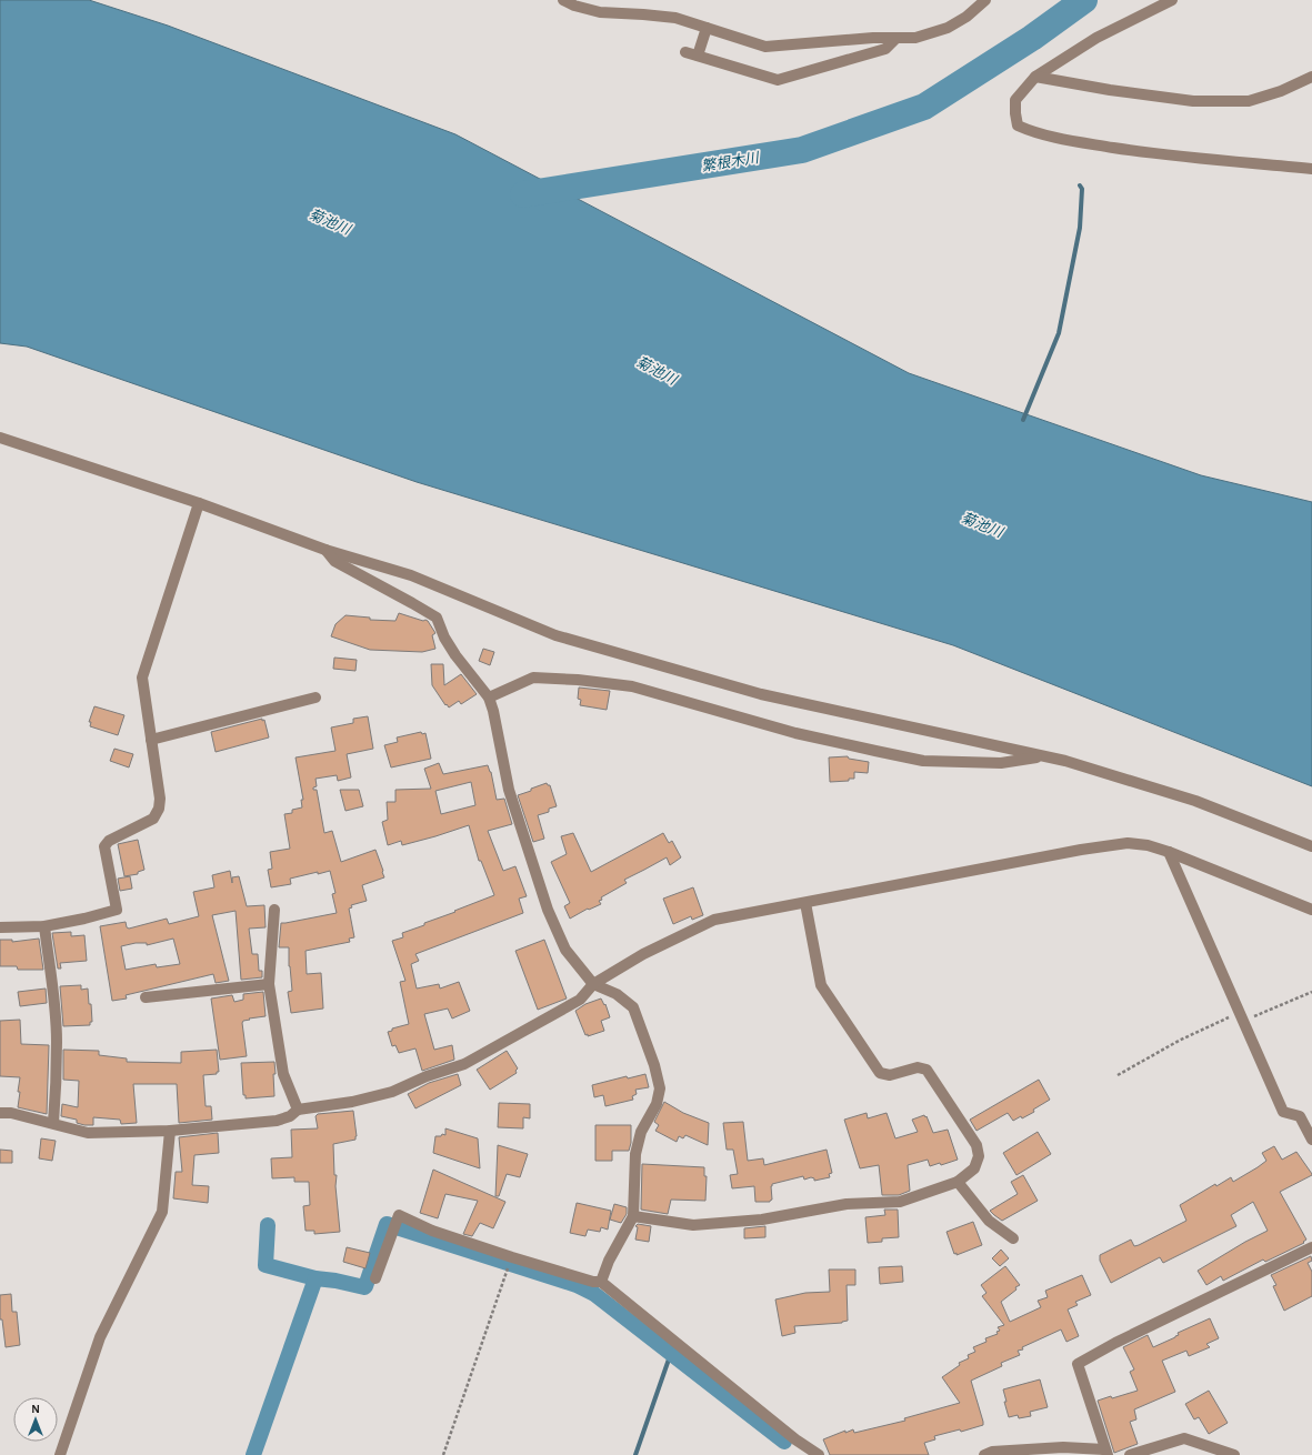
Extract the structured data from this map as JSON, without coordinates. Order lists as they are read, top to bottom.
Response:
{
  "water": ["繁根木川", "菊池川"],
  "north": "top"
}
